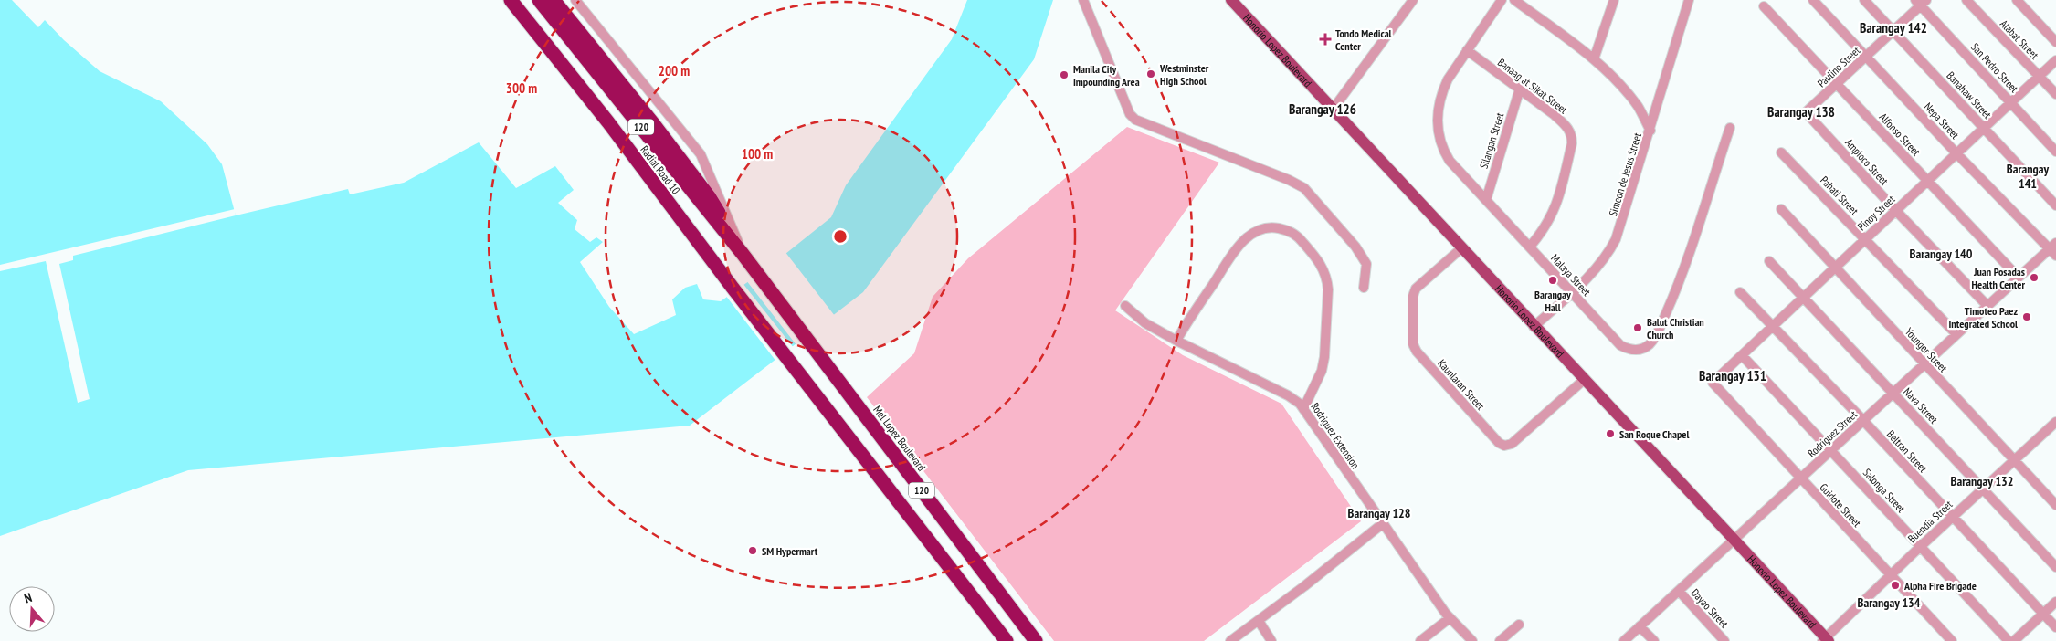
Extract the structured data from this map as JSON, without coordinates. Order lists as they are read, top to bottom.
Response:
{
  "streets": {
    "highway": ["120", "Radial Road 10", "Mel Lopez Boulevard"],
    "main road": ["Honorio Lopez Boulevard"],
    "street": [
      "Alabat Street",
      "Paulino Street",
      "San Pedro Street",
      "Banaag at Sikat Street",
      "Banahaw Street",
      "Nepa Street",
      "Alfonso Street",
      "Silangan Street",
      "Ampioco Street",
      "Simeon de Jesus Street",
      "Pahati Street",
      "Pinoy Street",
      "Malaya Street",
      "Younger Street",
      "Kaunlaran Street",
      "Nava Street",
      "Rodriguez Street",
      "Rodriguez Extension",
      "Beltran Street",
      "Salonga Street",
      "Guidote Street",
      "Buendia Street",
      "Dayao Street"
    ]
  },
  "crossings": [
    ["Alabat Street", "Pinoy Street"],
    ["Honorio Lopez Boulevard", "Simeon de Jesus Street"],
    ["Honorio Lopez Boulevard", "Kaunlaran Street"],
    ["Honorio Lopez Boulevard", "Rodriguez Street"],
    ["Honorio Lopez Boulevard", "Buendia Street"],
    ["Paulino Street", "San Pedro Street"],
    ["Paulino Street", "Banahaw Street"],
    ["Paulino Street", "Nepa Street"],
    ["Paulino Street", "Alfonso Street"],
    ["Paulino Street", "Ampioco Street"],
    ["San Pedro Street", "Pinoy Street"],
    ["Banaag at Sikat Street", "Silangan Street"],
    ["Banaag at Sikat Street", "Malaya Street"],
    ["Banahaw Street", "Pinoy Street"],
    ["Nepa Street", "Pinoy Street"],
    ["Nepa Street", "Rodriguez Street"],
    ["Alfonso Street", "Pinoy Street"],
    ["Alfonso Street", "Rodriguez Street"],
    ["Silangan Street", "Malaya Street"],
    ["Ampioco Street", "Pinoy Street"],
    ["Ampioco Street", "Rodriguez Street"],
    ["Radial Road 10", "Mel Lopez Boulevard"],
    ["Simeon de Jesus Street", "Malaya Street"],
    ["Pahati Street", "Pinoy Street"],
    ["Pahati Street", "Rodriguez Street"],
    ["Pinoy Street", "Younger Street"],
    ["Pinoy Street", "Nava Street"],
    ["Pinoy Street", "Beltran Street"],
    ["Pinoy Street", "Salonga Street"],
    ["Pinoy Street", "Guidote Street"],
    ["Younger Street", "Rodriguez Street"],
    ["Younger Street", "Buendia Street"],
    ["Nava Street", "Rodriguez Street"],
    ["Nava Street", "Buendia Street"],
    ["Rodriguez Street", "Beltran Street"],
    ["Rodriguez Street", "Salonga Street"],
    ["Rodriguez Street", "Guidote Street"],
    ["Rodriguez Street", "Dayao Street"],
    ["Beltran Street", "Buendia Street"],
    ["Salonga Street", "Buendia Street"],
    ["Guidote Street", "Buendia Street"]
  ],
  "districts": [
    "Barangay 142",
    "Barangay 126",
    "Barangay 138",
    "Barangay 141",
    "Barangay 140",
    "Barangay 131",
    "Barangay 132",
    "Barangay 128",
    "Barangay 134"
  ],
  "places": {
    "health": ["Tondo Medical Center"],
    "other": [
      "Westminster High School",
      "Manila City Impounding Area",
      "Juan Posadas Health Center",
      "Barangay Hall",
      "Timoteo Paez Integrated School",
      "Balut Christian Church",
      "San Roque Chapel",
      "SM Hypermart",
      "Alpha Fire Brigade"
    ]
  },
  "north": "top",
  "rings": ["200 m", "300 m", "100 m"]
}
